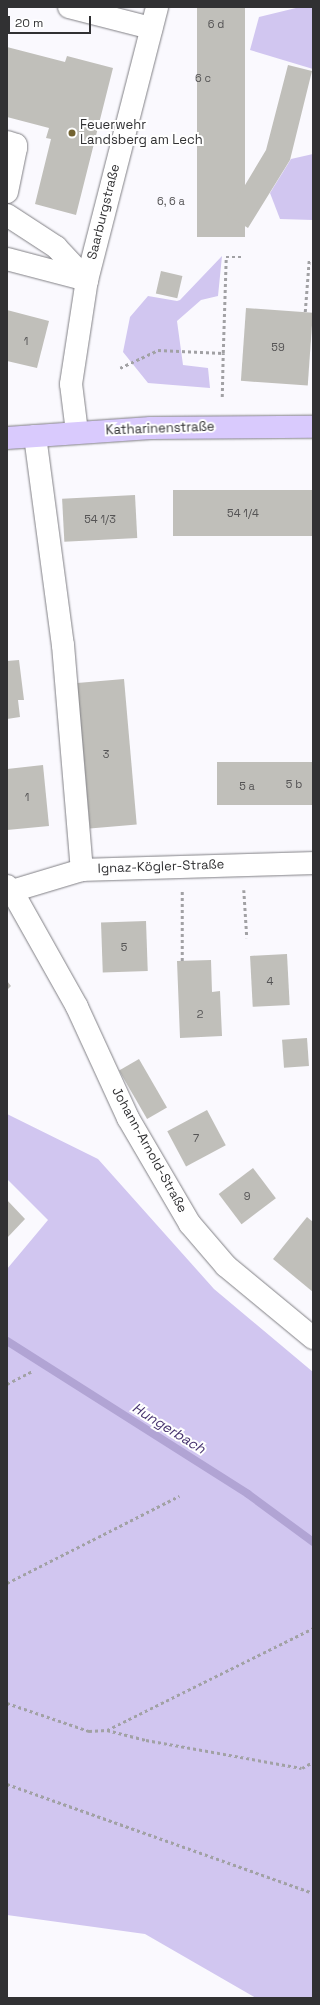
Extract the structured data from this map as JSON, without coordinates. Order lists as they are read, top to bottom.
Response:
{
  "streets": {
    "main road": ["Katharinenstraße"],
    "street": ["Saarburgstraße", "Ignaz-Kögler-Straße", "Johann-Arnold-Straße"]
  },
  "crossings": [
    ["Saarburgstraße", "Katharinenstraße"],
    ["Ignaz-Kögler-Straße", "Johann-Arnold-Straße"]
  ],
  "water": ["Hungerbach"],
  "places": ["Feuerwehr Landsberg am Lech"],
  "house_numbers": [
    "6 d",
    "6 c",
    "6, 6 a",
    "1",
    "59",
    "54 1/4",
    "54 1/3",
    "3",
    "5 b",
    "5 a",
    "1",
    "5",
    "4",
    "2",
    "7",
    "9"
  ],
  "scale_bar": "20 m"
}
